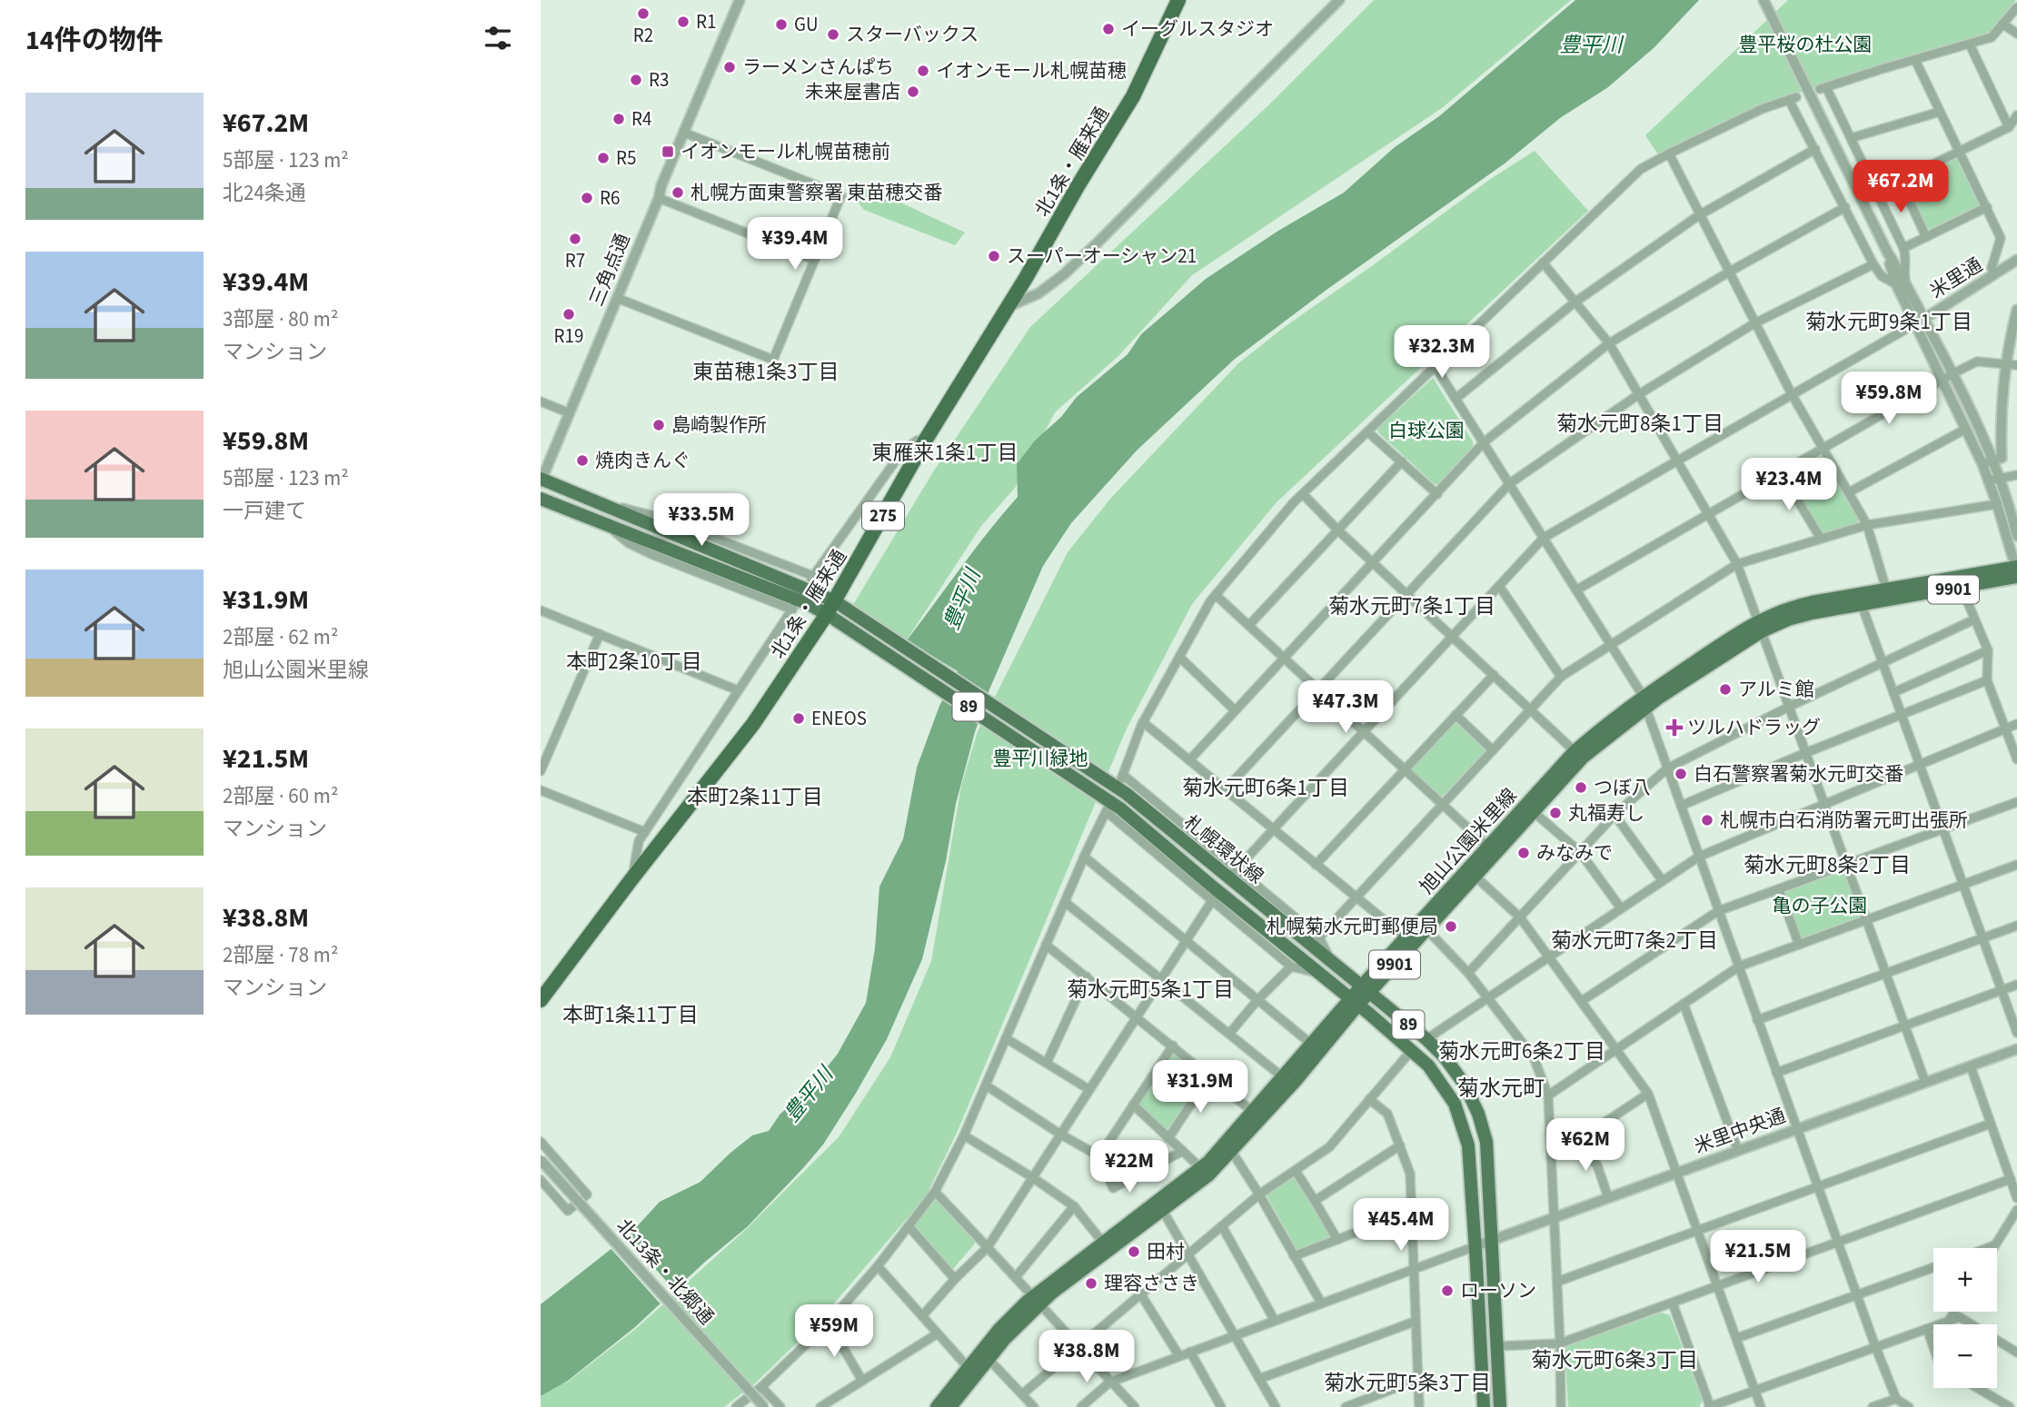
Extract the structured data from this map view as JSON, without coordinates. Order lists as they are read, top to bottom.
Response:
{
  "streets": {
    "highway": ["北1条・雁来通", "275"],
    "main road": [
      "9901",
      "89",
      "旭山公園米里線",
      "札幌環状線"
    ],
    "street": [
      "三角点通",
      "米里通",
      "米里中央通",
      "北13条・北郷通"
    ]
  },
  "crossings": [
    ["北1条・雁来通", "札幌環状線"],
    ["三角点通", "札幌環状線"],
    ["旭山公園米里線", "札幌環状線"],
    ["札幌環状線", "米里中央通"]
  ],
  "districts": [
    "菊水元町9条1丁目",
    "東苗穂1条3丁目",
    "菊水元町8条1丁目",
    "東雁来1条1丁目",
    "菊水元町7条1丁目",
    "本町2条10丁目",
    "菊水元町6条1丁目",
    "本町2条11丁目",
    "菊水元町8条2丁目",
    "菊水元町7条2丁目",
    "菊水元町5条1丁目",
    "本町1条11丁目",
    "菊水元町6条2丁目",
    "菊水元町",
    "菊水元町6条3丁目",
    "菊水元町5条3丁目"
  ],
  "water": ["豊平川"],
  "parks": [
    "豊平桜の杜公園",
    "白球公園",
    "豊平川緑地",
    "亀の子公園"
  ],
  "places": {
    "other": [
      "R2",
      "R1",
      "GU",
      "イーグルスタジオ",
      "スターバックス",
      "ラーメンさんぱち",
      "イオンモール札幌苗穂",
      "R3",
      "未来屋書店",
      "R4",
      "R5",
      "札幌方面東警察署 東苗穂交番",
      "R6",
      "R7",
      "スーパーオーシャン21",
      "R19",
      "島崎製作所",
      "焼肉きんぐ",
      "アルミ館",
      "ENEOS",
      "白石警察署菊水元町交番",
      "つぼ八",
      "丸福寿し",
      "札幌市白石消防署元町出張所",
      "みなみで",
      "札幌菊水元町郵便局",
      "田村",
      "理容ささき",
      "ローソン"
    ],
    "transit": ["イオンモール札幌苗穂前"],
    "health": ["ツルハドラッグ"]
  },
  "page": {
    "heading": "14件の物件",
    "list": [
      {
        "name": "¥67.2M",
        "note": "5部屋 · 123 m² · 北24条通"
      },
      {
        "name": "¥39.4M",
        "note": "3部屋 · 80 m² · マンション"
      },
      {
        "name": "¥59.8M",
        "note": "5部屋 · 123 m² · 一戸建て"
      },
      {
        "name": "¥31.9M",
        "note": "2部屋 · 62 m² · 旭山公園米里線"
      },
      {
        "name": "¥21.5M",
        "note": "2部屋 · 60 m² · マンション"
      },
      {
        "name": "¥38.8M",
        "note": "2部屋 · 78 m² · マンション"
      }
    ],
    "price": [
      "¥67.2M",
      "¥39.4M",
      "¥32.3M",
      "¥59.8M",
      "¥23.4M",
      "¥33.5M",
      "¥47.3M",
      "¥31.9M",
      "¥62M",
      "¥22M",
      "¥45.4M",
      "¥21.5M",
      "¥59M",
      "¥38.8M"
    ],
    "map_buttons": ["+", "−"]
  }
}
